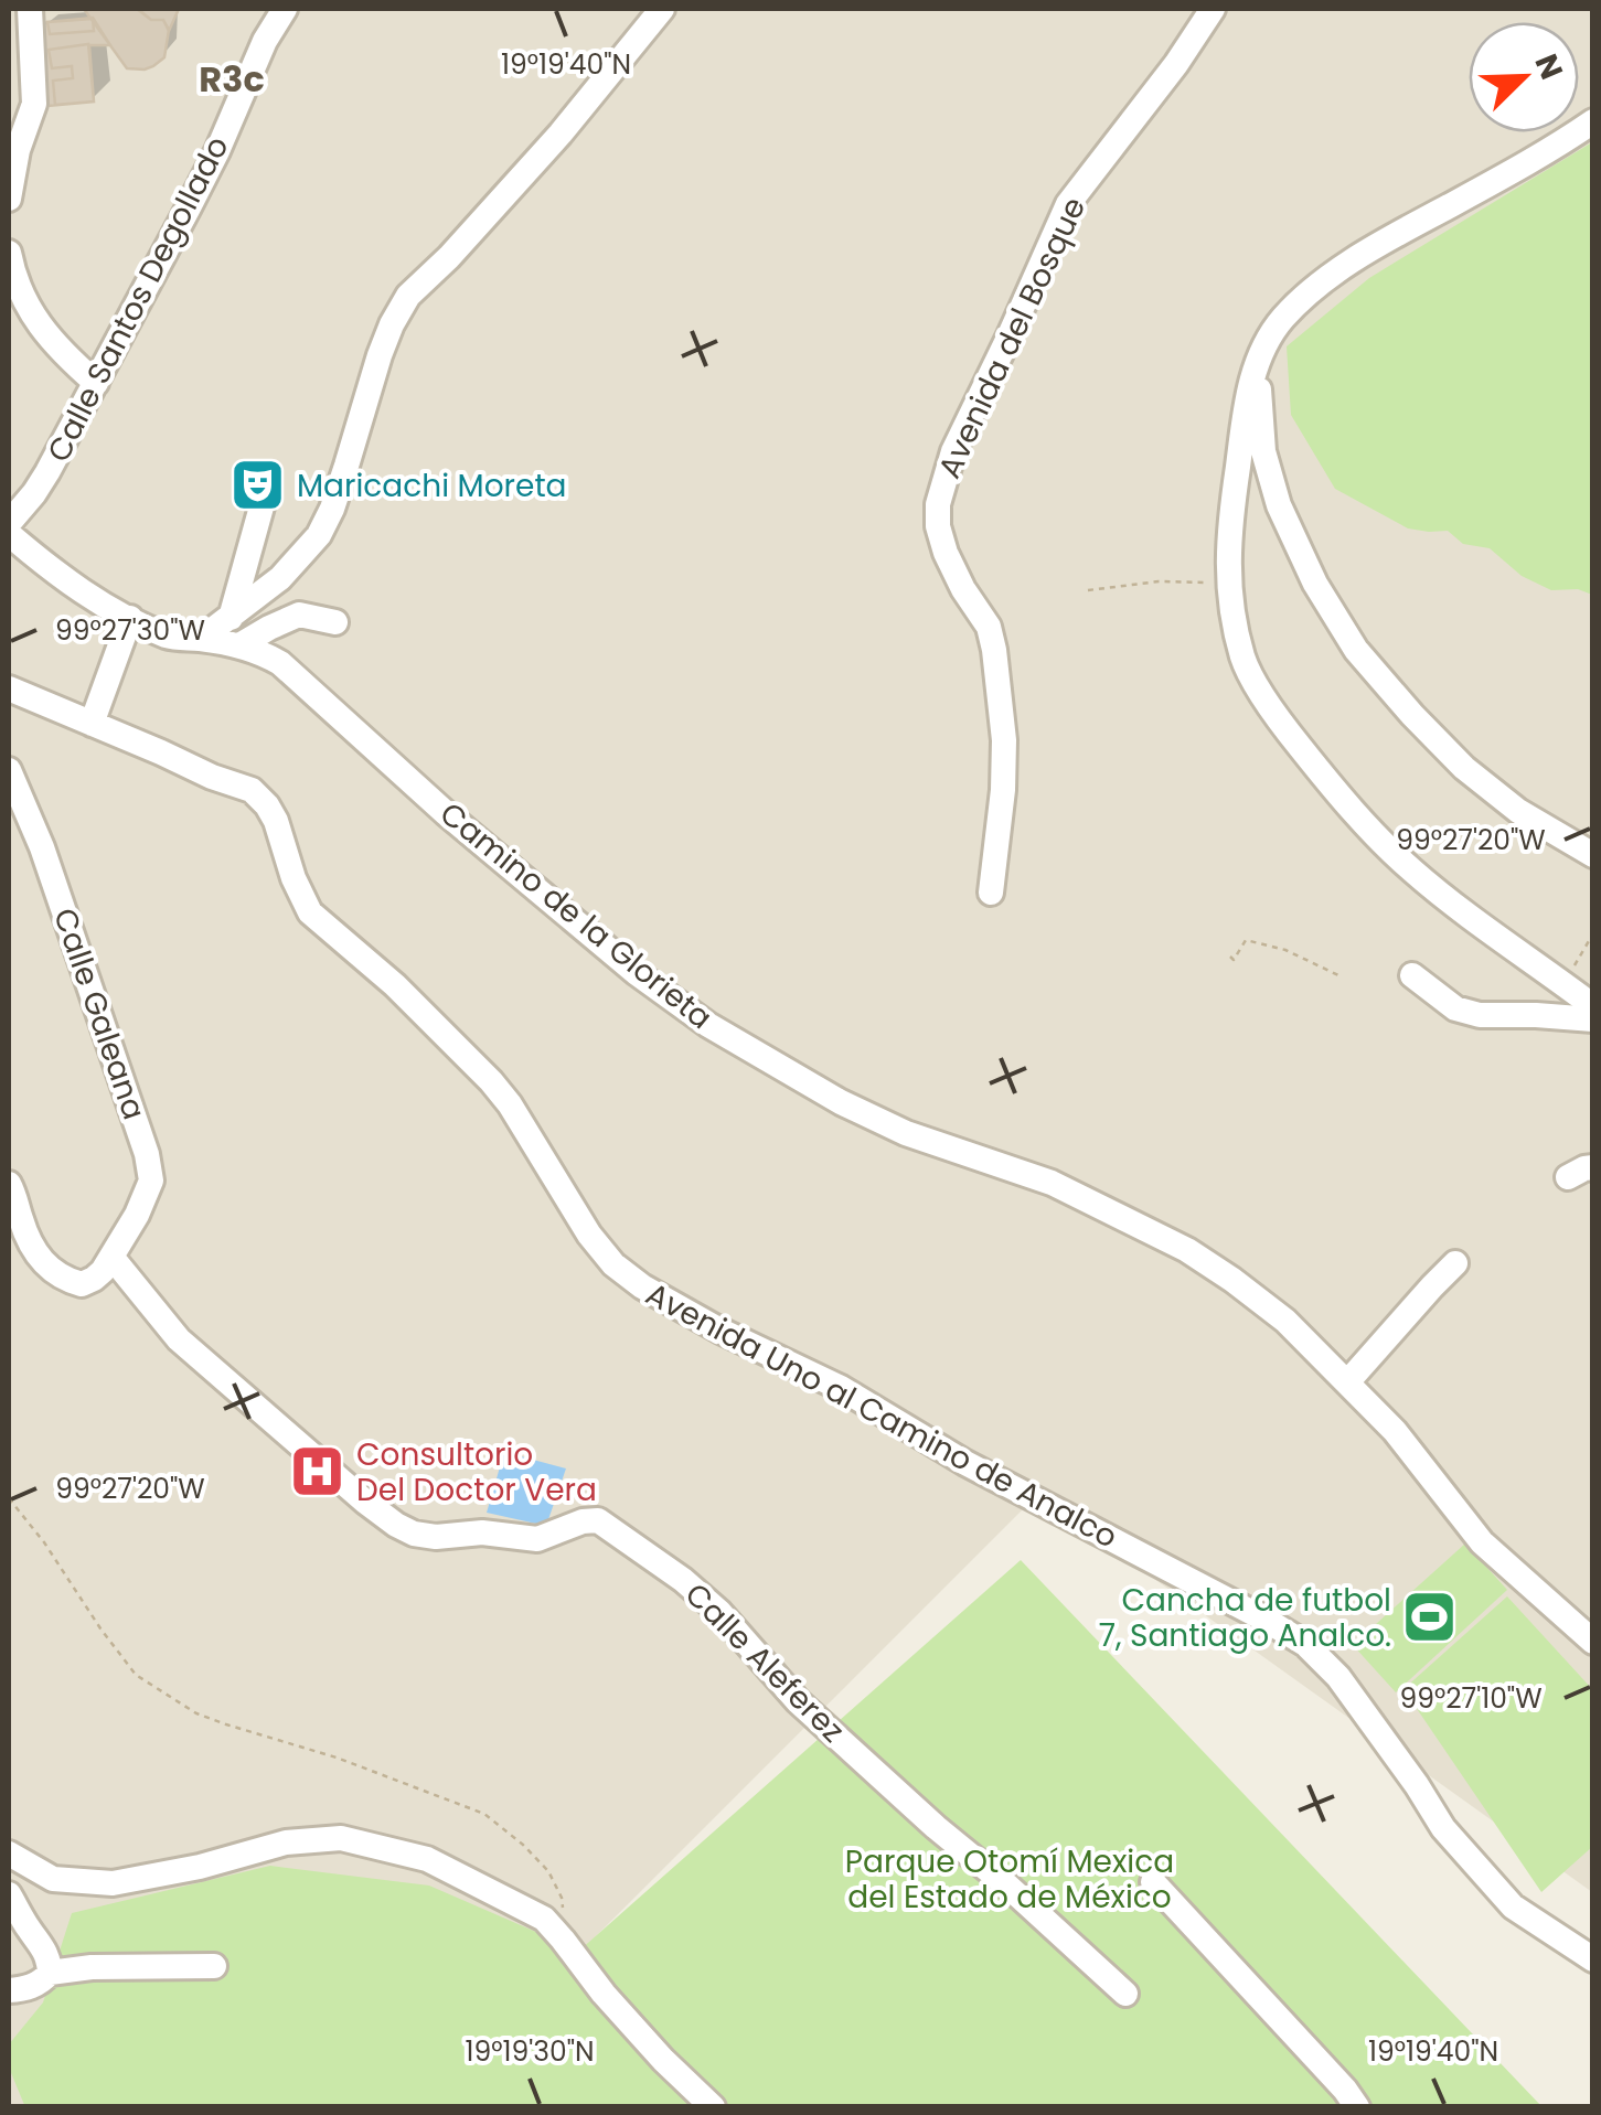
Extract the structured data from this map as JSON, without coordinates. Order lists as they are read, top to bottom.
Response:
{
  "streets": {
    "street": [
      "Calle Santos Degollado",
      "Avenida del Bosque",
      "Camino de la Glorieta",
      "Calle Galeana",
      "Avenida Uno al Camino de Analco",
      "Calle Aleferez"
    ]
  },
  "crossings": [
    ["Calle Galeana", "Calle Aleferez"]
  ],
  "districts": ["R3c"],
  "parks": ["Parque Otomí Mexica del Estado de México"],
  "places": {
    "theatre": ["Maricachi Moreta"],
    "hospital": ["Consultorio Del Doctor Vera"],
    "sports": ["Cancha de futbol 7, Santiago Analco."]
  },
  "north": "top right",
  "coordinates": [
    "19°19'40\"N",
    "99°27'30\"W",
    "99°27'20\"W",
    "99°27'10\"W",
    "19°19'30\"N"
  ]
}
